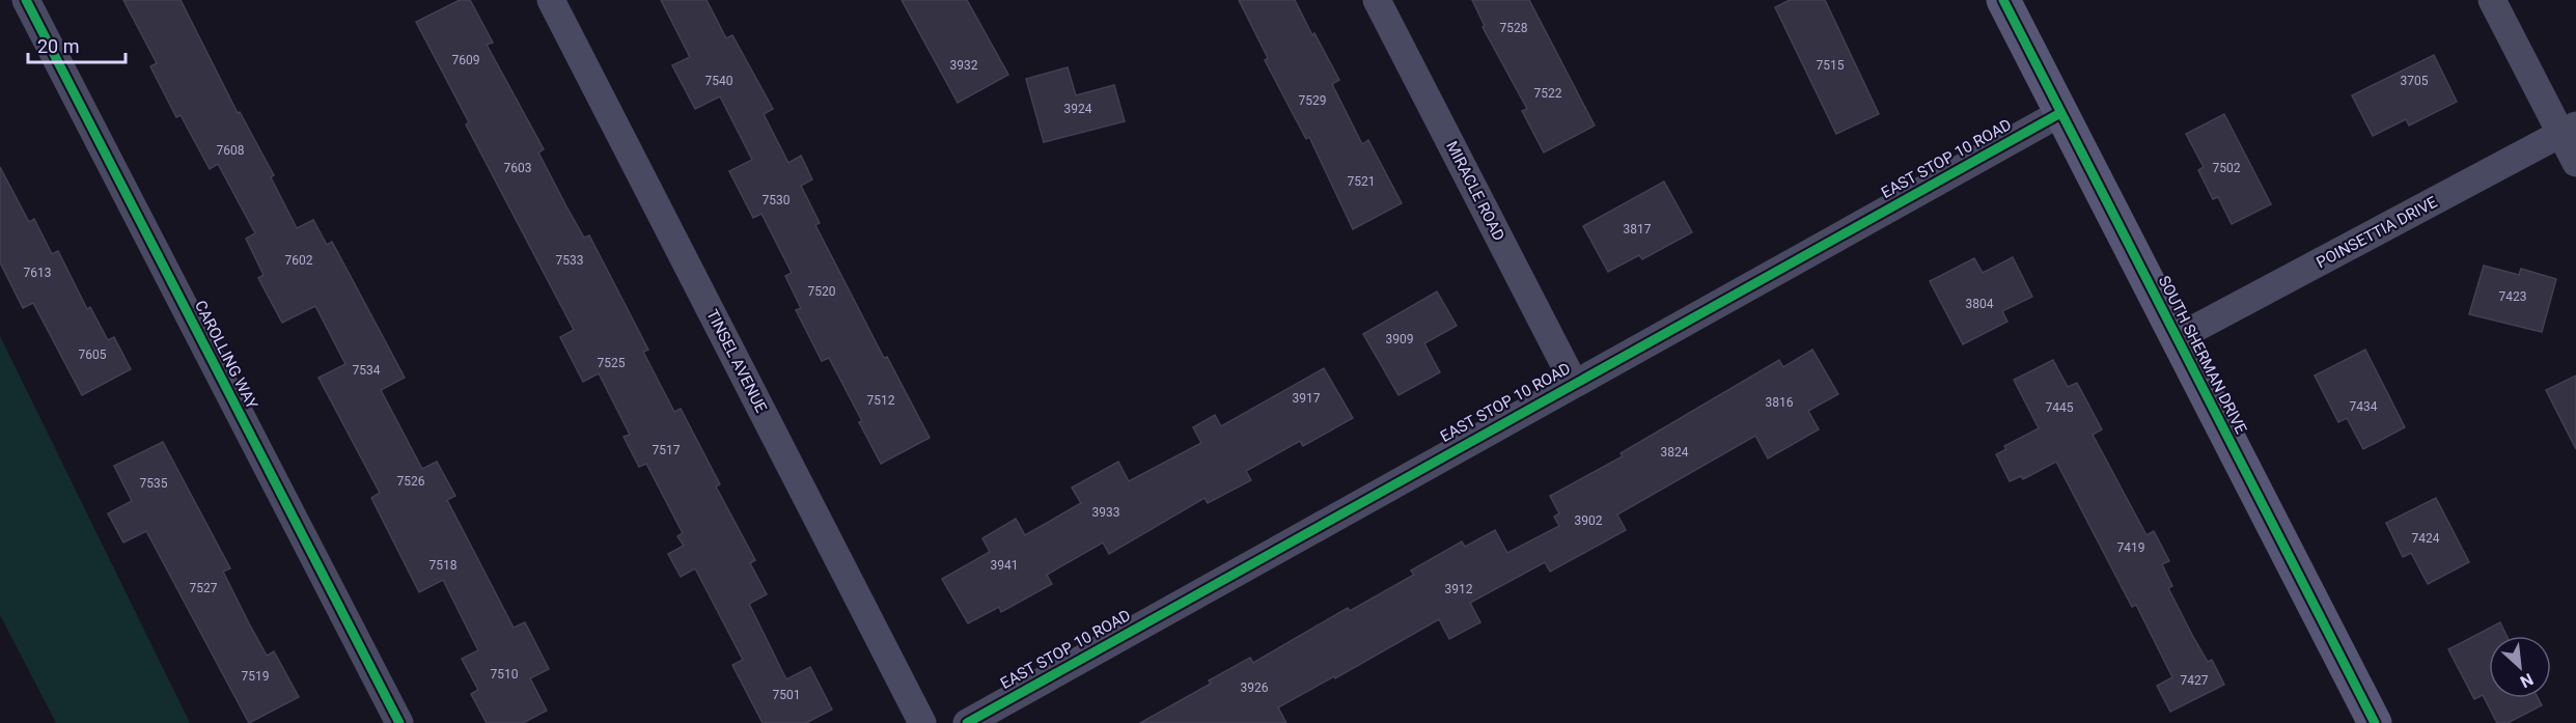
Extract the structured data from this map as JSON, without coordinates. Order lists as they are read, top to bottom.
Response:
{
  "streets": {
    "street": [
      "EAST STOP 10 ROAD",
      "MIRACLE ROAD",
      "POINSETTIA DRIVE",
      "CAROLLING WAY",
      "SOUTH SHERMAN DRIVE",
      "TINSEL AVENUE"
    ]
  },
  "crossings": [
    ["EAST STOP 10 ROAD", "MIRACLE ROAD"],
    ["EAST STOP 10 ROAD", "SOUTH SHERMAN DRIVE"],
    ["POINSETTIA DRIVE", "SOUTH SHERMAN DRIVE"]
  ],
  "house_numbers": [
    "7528",
    "7609",
    "3932",
    "7515",
    "7540",
    "3705",
    "7522",
    "7529",
    "3924",
    "7608",
    "7603",
    "7502",
    "7521",
    "7530",
    "3817",
    "7602",
    "7533",
    "7613",
    "7520",
    "7423",
    "3804",
    "3909",
    "7605",
    "7525",
    "7534",
    "3917",
    "7512",
    "3816",
    "7434",
    "7445",
    "7517",
    "3824",
    "7526",
    "7535",
    "3933",
    "3902",
    "7424",
    "7419",
    "7518",
    "3941",
    "7527",
    "3912",
    "7510",
    "7519",
    "7427",
    "3926",
    "7501"
  ],
  "scale_bar": "20 m",
  "north": "bottom right"
}
